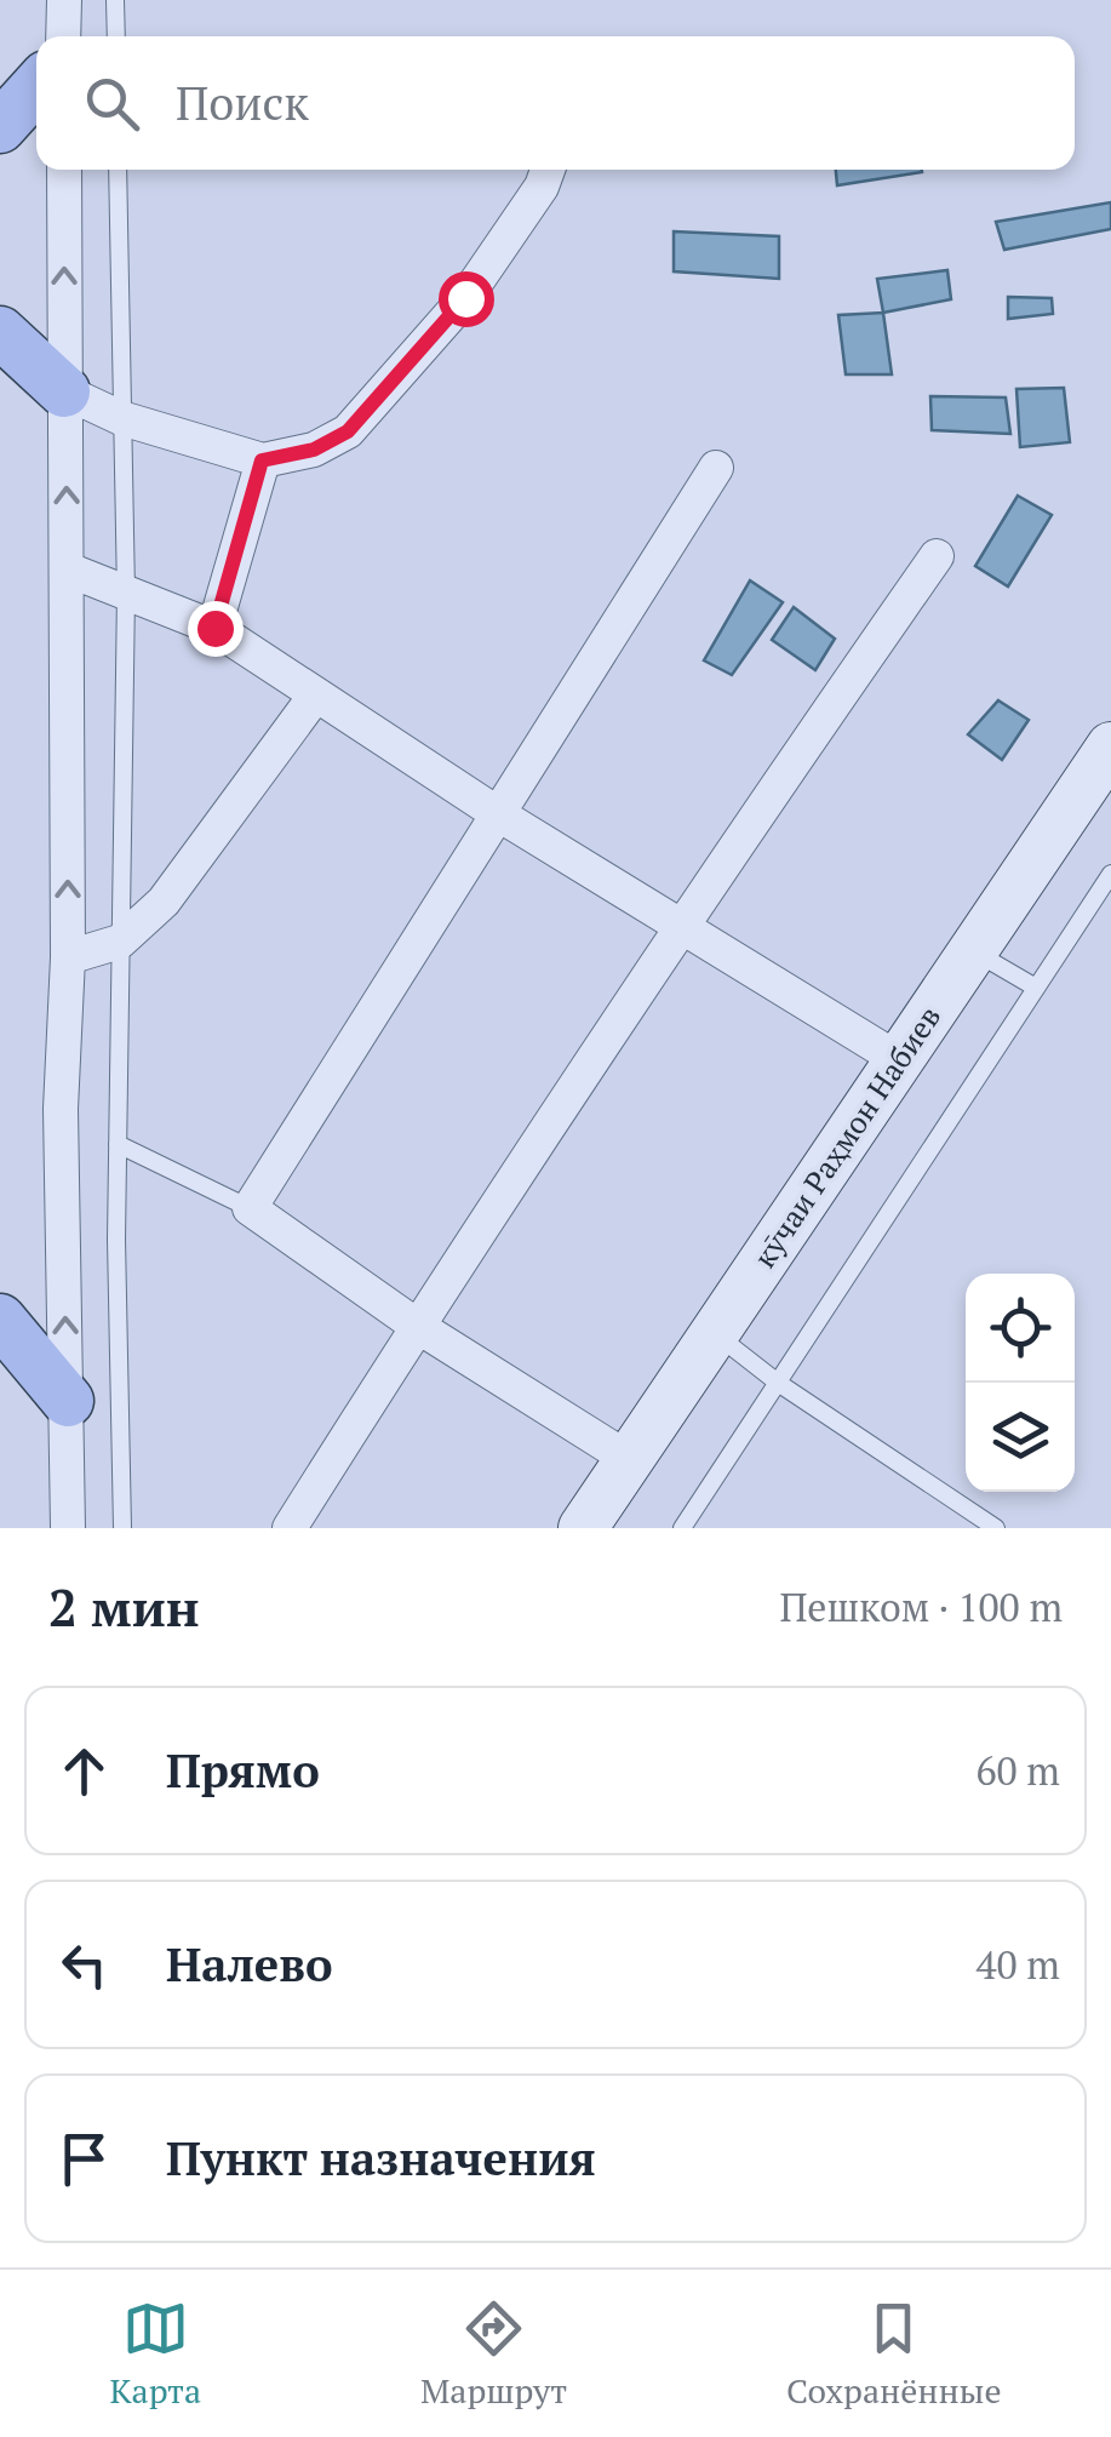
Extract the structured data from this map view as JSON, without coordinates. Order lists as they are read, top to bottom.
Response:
{
  "streets": {
    "main road": ["кӯчаи Раҳмон Набиев"]
  },
  "page": {
    "search": "Поиск",
    "heading": ["2 мин", "Пешком · 100 m"],
    "list": [
      ["Прямо", "60 m"],
      ["Налево", "40 m"],
      "Пункт назначения"
    ],
    "nav": ["Карта", "Маршрут", "Сохранённые"]
  }
}
